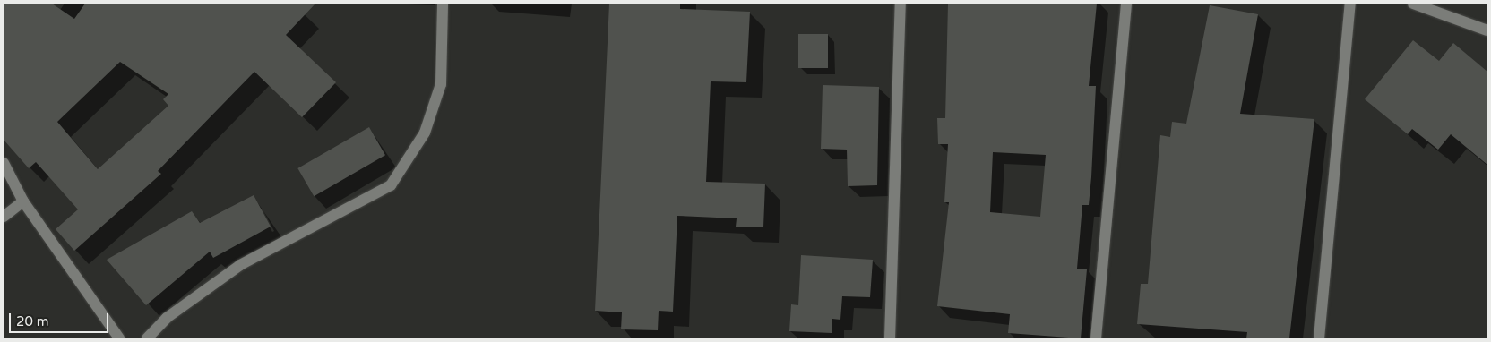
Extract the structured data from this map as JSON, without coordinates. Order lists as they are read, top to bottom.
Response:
{
  "scale_bar": "20 m"
}
